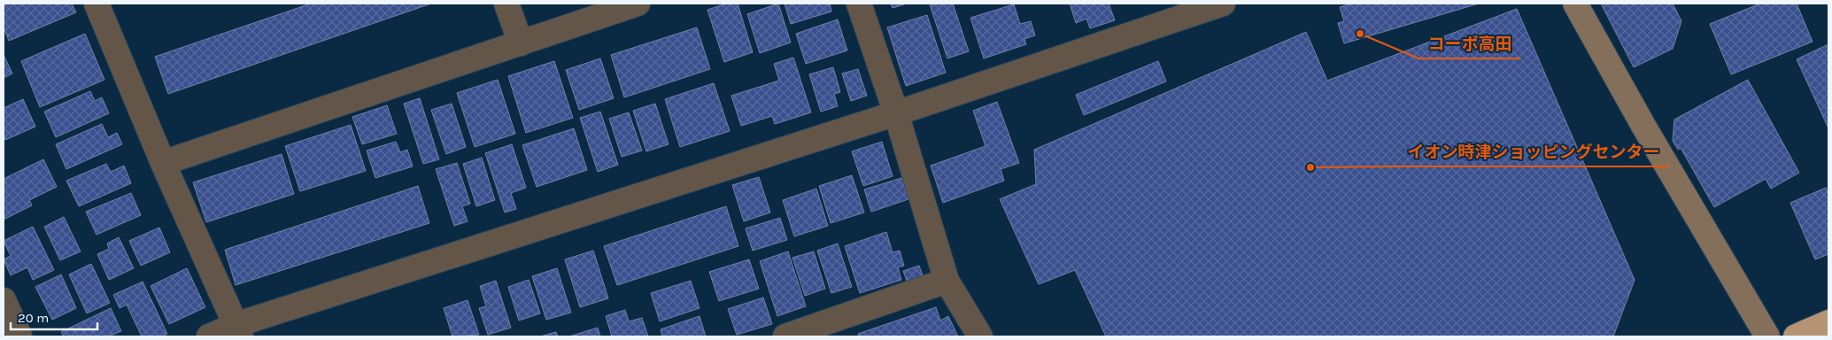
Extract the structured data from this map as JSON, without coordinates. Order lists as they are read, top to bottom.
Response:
{
  "places": ["コーポ高田", "イオン時津ショッピングセンター"],
  "scale_bar": "20 m"
}
